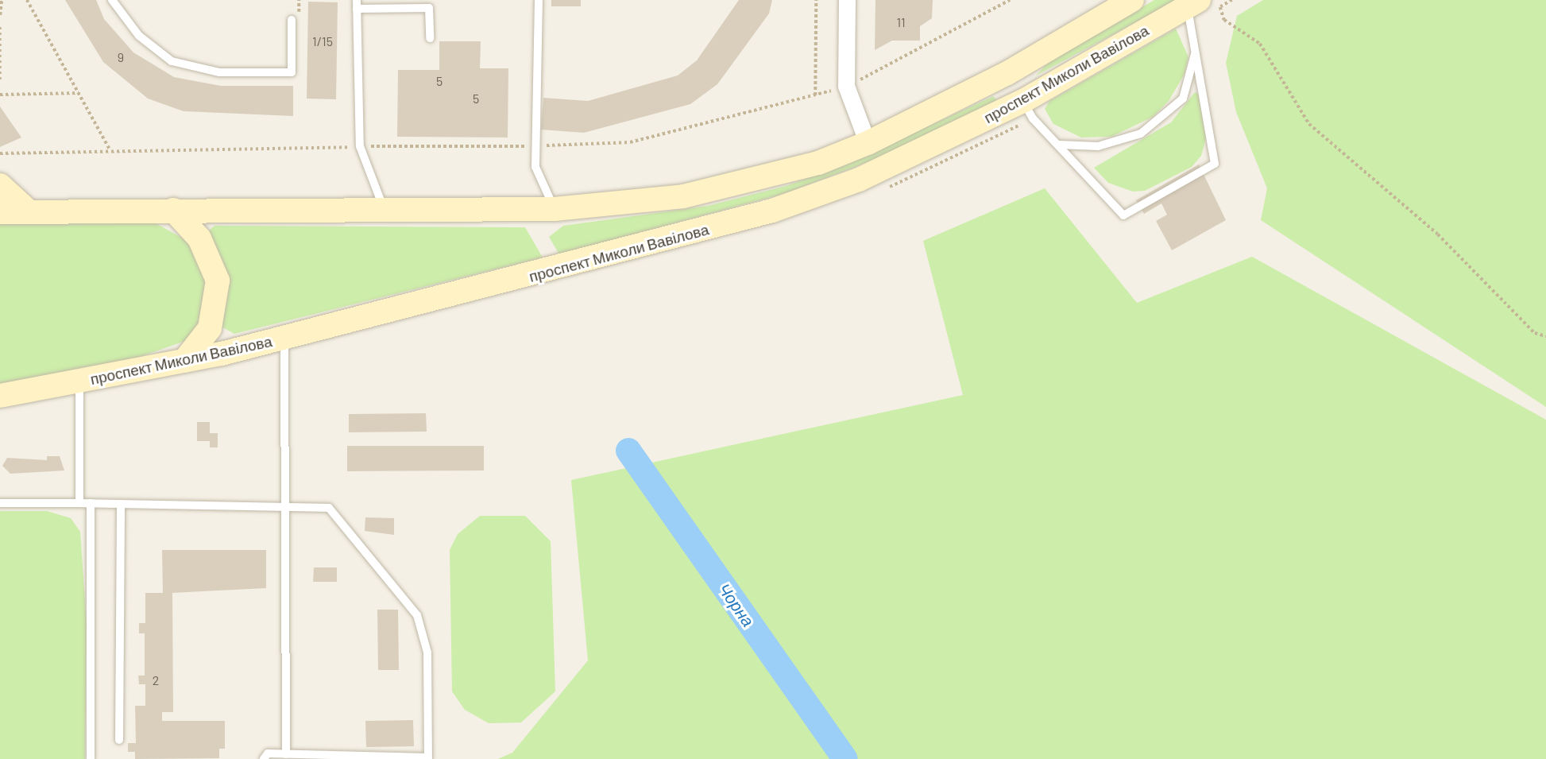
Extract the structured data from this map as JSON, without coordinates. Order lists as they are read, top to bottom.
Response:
{
  "streets": {
    "main road": ["проспект Миколи Вавілова"]
  },
  "water": ["Чорна"],
  "house_numbers": [
    "11",
    "1/15",
    "9",
    "5",
    "5",
    "2"
  ]
}
